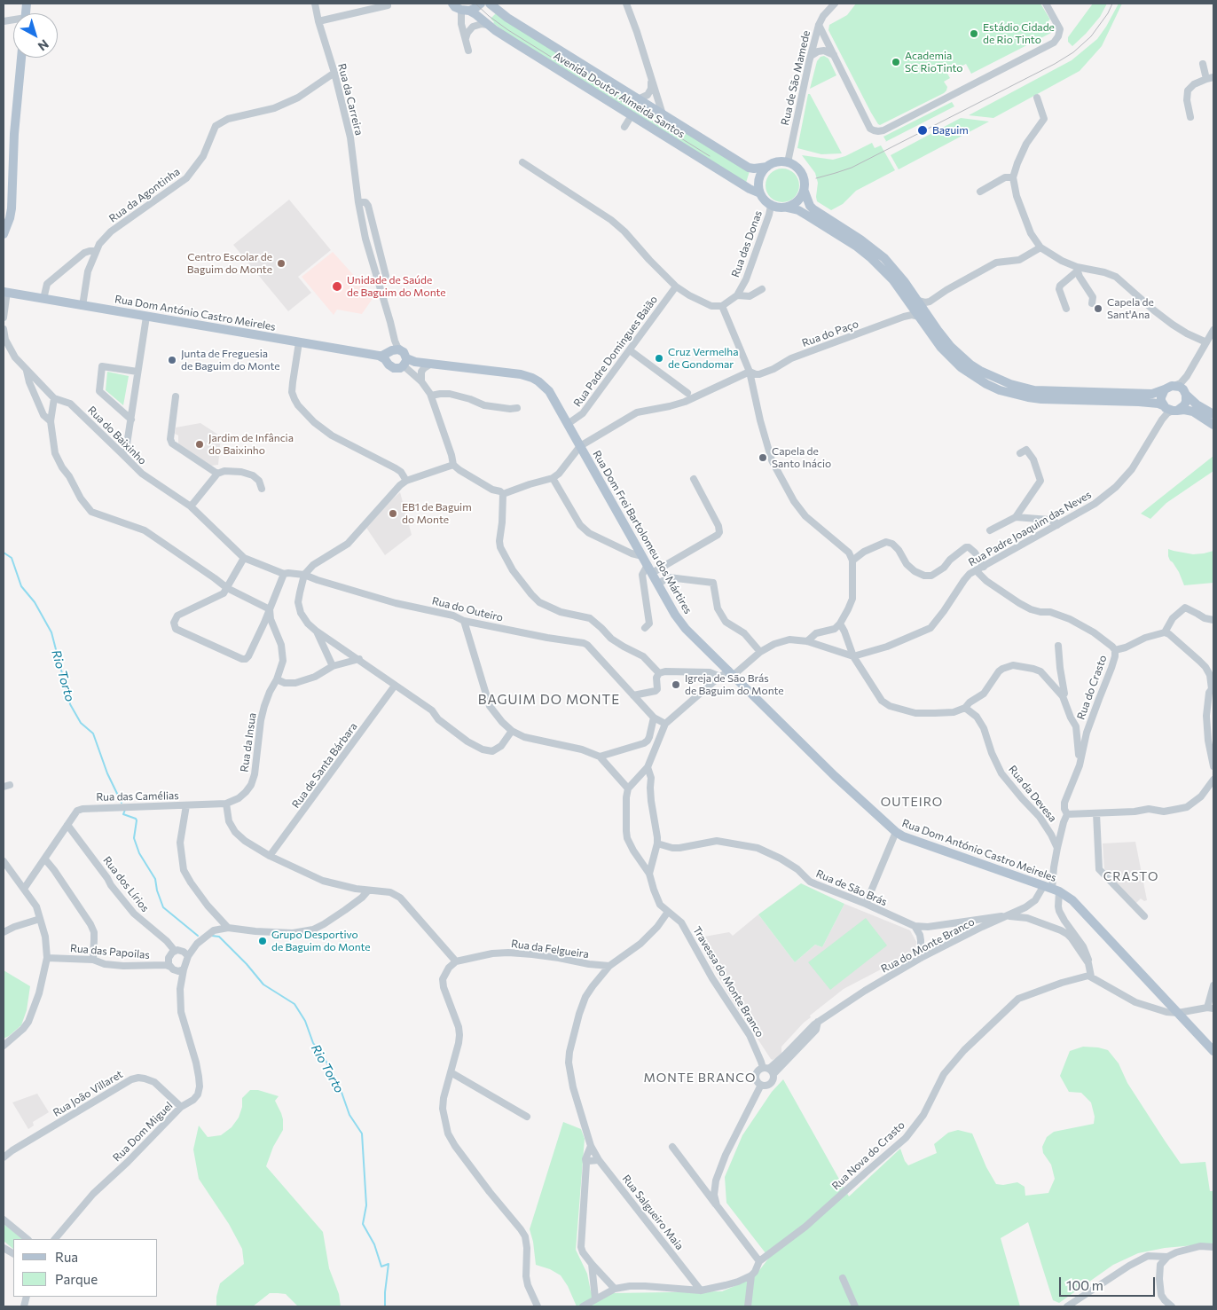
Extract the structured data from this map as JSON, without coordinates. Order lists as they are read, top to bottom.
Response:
{
  "streets": {
    "main road": ["Avenida Doutor Almeida Santos", "Rua Dom António Castro Meireles", "Rua Dom Frei Bartolomeu dos Mártires"],
    "street": [
      "Rua de São Mamede",
      "Rua da Carreira",
      "Rua da Agontinha",
      "Rua das Donas",
      "Rua do Paço",
      "Rua Padre Domingues Baião",
      "Rua do Baixinho",
      "Rua Padre Joaquim das Neves",
      "Rua do Outeiro",
      "Rua do Crasto",
      "Rua da Insua",
      "Rua de Santa Bárbara",
      "Rua da Devesa",
      "Rua das Camélias",
      "Rua dos Lírios",
      "Rua de São Brás",
      "Rua do Monte Branco",
      "Rua da Felgueira",
      "Rua das Papoilas",
      "Travessa do Monte Branco",
      "Rua João Villaret",
      "Rua Dom Miguel",
      "Rua Nova do Crasto",
      "Rua Salgueiro Maia"
    ]
  },
  "crossings": [
    ["Rua de São Mamede", "Avenida Doutor Almeida Santos"],
    ["Rua de São Mamede", "Rua das Donas"],
    ["Avenida Doutor Almeida Santos", "Rua das Donas"],
    ["Rua da Carreira", "Rua da Agontinha"],
    ["Rua da Carreira", "Rua Dom António Castro Meireles"],
    ["Rua da Agontinha", "Rua Dom António Castro Meireles"],
    ["Rua Dom António Castro Meireles", "Rua Padre Domingues Baião"],
    ["Rua Dom António Castro Meireles", "Rua Dom Frei Bartolomeu dos Mártires"],
    ["Rua Dom António Castro Meireles", "Rua do Crasto"],
    ["Rua Dom António Castro Meireles", "Rua do Monte Branco"],
    ["Rua do Paço", "Rua Dom Frei Bartolomeu dos Mártires"],
    ["Rua do Baixinho", "Rua do Outeiro"],
    ["Rua Padre Joaquim das Neves", "Rua do Crasto"],
    ["Rua do Crasto", "Rua da Devesa"],
    ["Rua do Crasto", "Rua do Monte Branco"],
    ["Rua da Insua", "Rua das Camélias"],
    ["Rua das Camélias", "Rua dos Lírios"],
    ["Rua dos Lírios", "Rua das Papoilas"],
    ["Rua dos Lírios", "Rua Dom Miguel"],
    ["Rua de São Brás", "Rua do Monte Branco"],
    ["Rua do Monte Branco", "Travessa do Monte Branco"],
    ["Rua da Felgueira", "Rua Salgueiro Maia"],
    ["Rua das Papoilas", "Rua Dom Miguel"],
    ["Rua João Villaret", "Rua Dom Miguel"]
  ],
  "districts": [
    "BAGUIM DO MONTE",
    "OUTEIRO",
    "CRASTO",
    "MONTE BRANCO"
  ],
  "water": ["Rio Torto"],
  "places": [
    "Estádio Cidade de Rio Tinto",
    "Academia SC RioTinto",
    "Baguim",
    "Centro Escolar de Baguim do Monte",
    "Unidade de Saúde de Baguim do Monte",
    "Capela de Sant'Ana",
    "Cruz Vermelha de Gondomar",
    "Junta de Freguesia de Baguim do Monte",
    "Jardim de Infância do Baixinho",
    "Capela de Santo Inácio",
    "EB1 de Baguim do Monte",
    "Igreja de São Brás de Baguim do Monte",
    "Grupo Desportivo de Baguim do Monte"
  ],
  "legend": ["Rua", "Parque"],
  "scale_bar": "100 m",
  "north": "bottom right"
}
